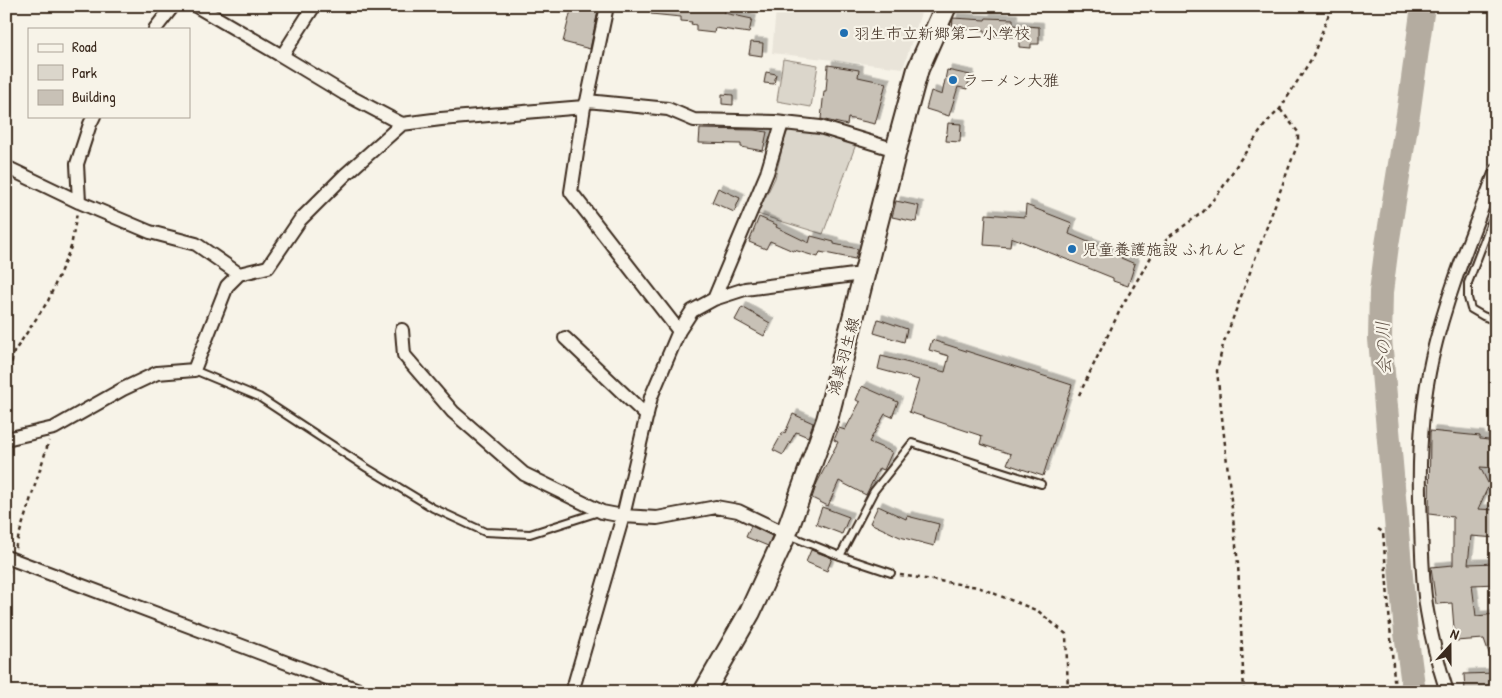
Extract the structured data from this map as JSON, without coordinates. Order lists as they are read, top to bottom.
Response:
{
  "streets": {
    "main road": ["鴻巣羽生線"]
  },
  "water": ["会の川"],
  "places": ["羽生市立新郷第二小学校", "ラーメン大雅", "児童養護施設 ふれんど"],
  "legend": ["Road", "Park", "Building"],
  "north": "top"
}
